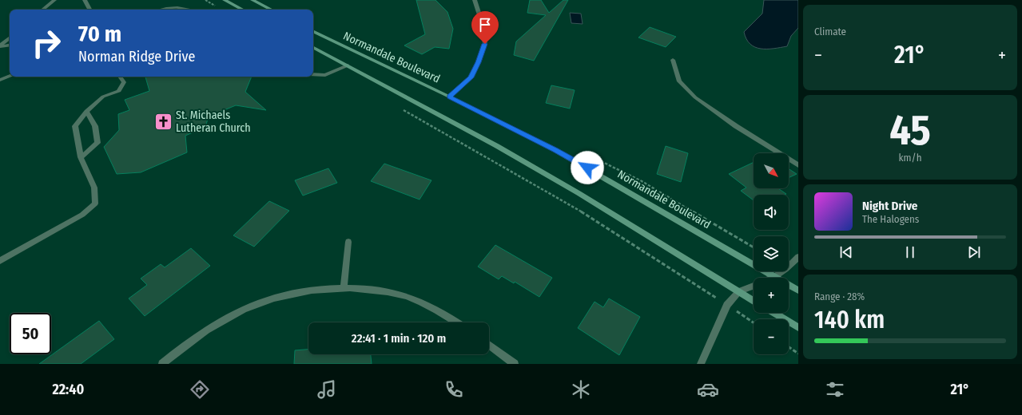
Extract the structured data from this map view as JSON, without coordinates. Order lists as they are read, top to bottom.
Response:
{
  "streets": {
    "main road": ["Normandale Boulevard"]
  },
  "places": {
    "church": ["St. Michaels Lutheran Church"]
  },
  "north": "bottom right",
  "page": {
    "tile": [
      "Climate",
      ["45", "km/h"],
      ["Range · 28%", "140 km"]
    ],
    "turn": ["70 m", "Norman Ridge Drive"],
    "heat": ["−", "21°", "+"],
    "map_buttons": ["+", "−"],
    "song": ["Night Drive", "The Halogens"],
    "limit": "50",
    "trip": "22:41 · 1 min · 120 m",
    "tabs": ["22:40", "21°"]
  }
}
